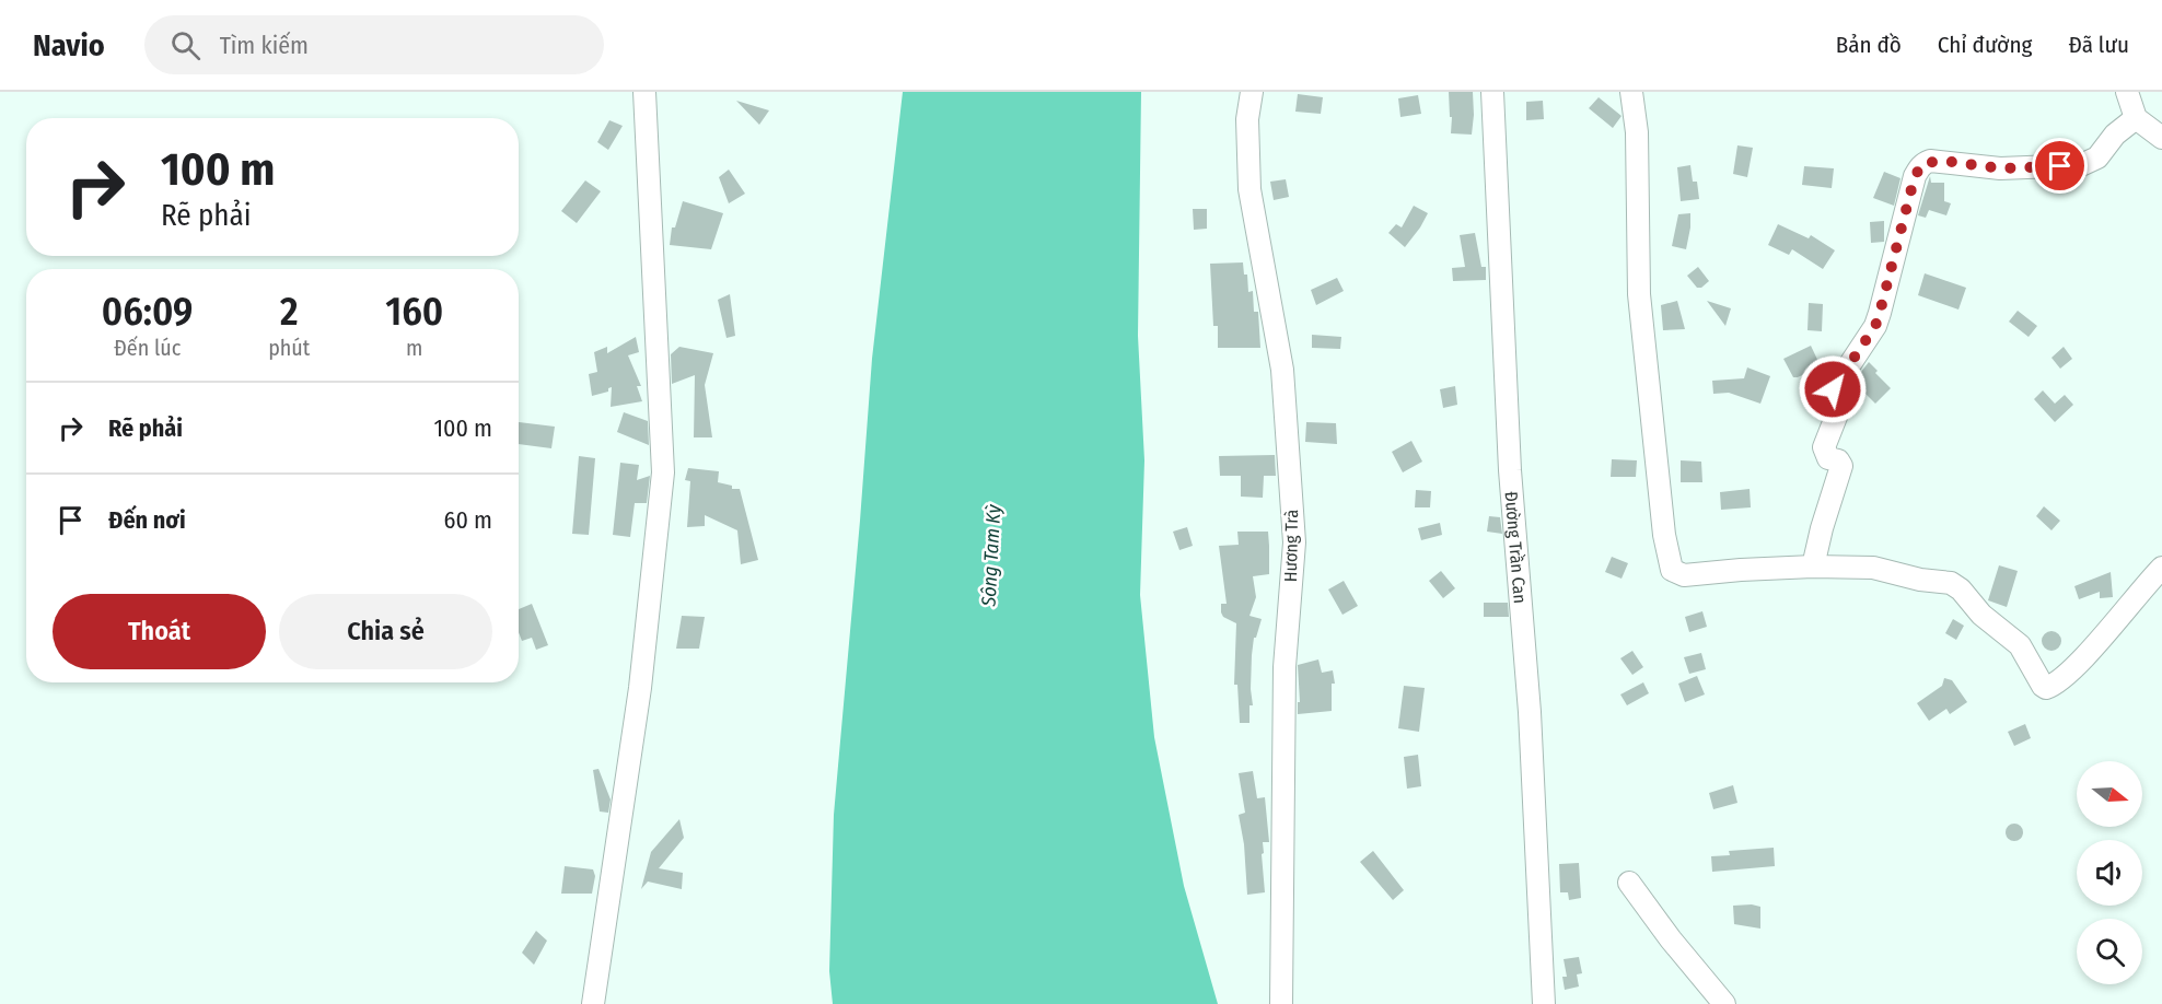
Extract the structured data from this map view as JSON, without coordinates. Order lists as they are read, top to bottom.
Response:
{
  "streets": {
    "street": ["Hương Trà", "Đường Trần Can"]
  },
  "water": ["Sông Tam Kỳ"],
  "north": "right",
  "page": {
    "header": "Navio",
    "search": "Tìm kiếm",
    "nav": ["Bản đồ", "Chỉ đường", "Đã lưu"],
    "turn": ["100 m", "Rẽ phải"],
    "eta": [
      "06:09",
      "Đến lúc",
      "2",
      "phút",
      "160",
      "m"
    ],
    "list": [
      {
        "name": "Rẽ phải",
        "value": "100 m"
      },
      {
        "name": "Đến nơi",
        "value": "60 m"
      }
    ],
    "buttons": ["Thoát", "Chia sẻ"]
  }
}
